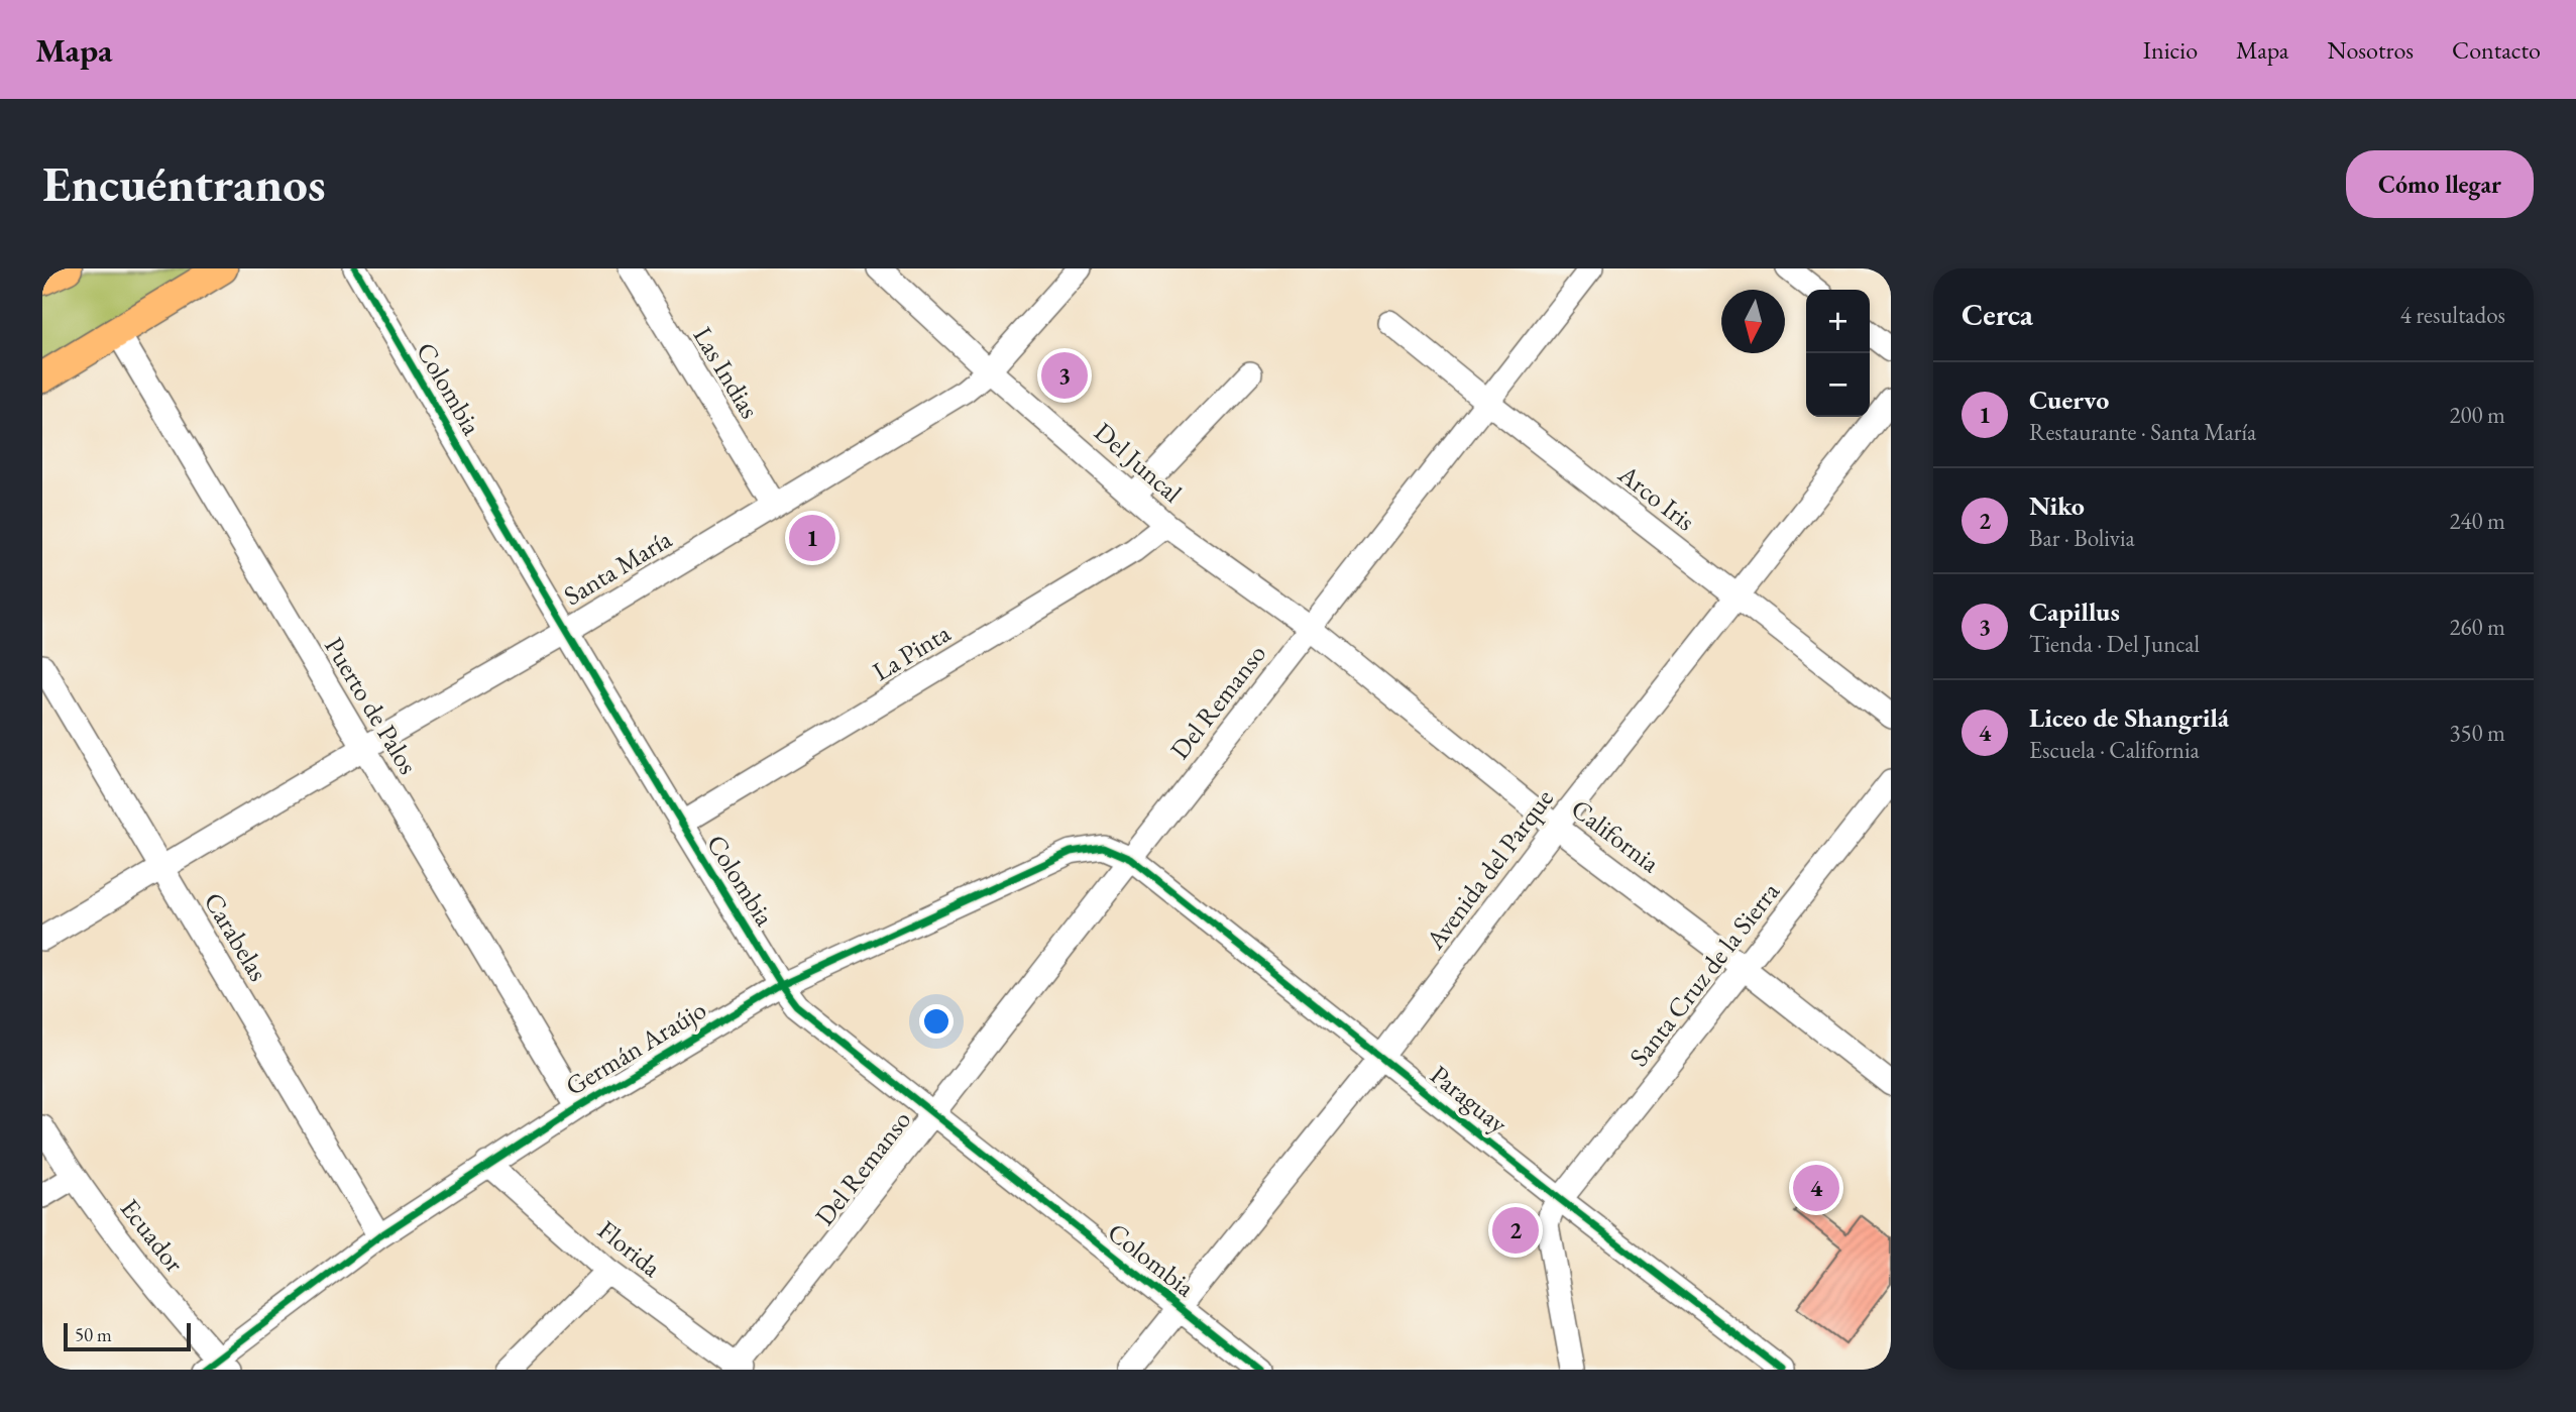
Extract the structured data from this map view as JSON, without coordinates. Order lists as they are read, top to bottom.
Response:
{
  "streets": {
    "street": [
      "Las Indias",
      "Colombia",
      "Del Juncal",
      "Arco Iris",
      "Santa María",
      "La Pinta",
      "Del Remanso",
      "Puerto de Palos",
      "California",
      "Avenida del Parque",
      "Carabelas",
      "Santa Cruz de la Sierra",
      "Germán Araújo",
      "Paraguay",
      "Ecuador",
      "Florida"
    ]
  },
  "crossings": [
    ["Las Indias", "Santa María"],
    ["Colombia", "Santa María"],
    ["Colombia", "La Pinta"],
    ["Colombia", "Del Remanso"],
    ["Colombia", "Avenida del Parque"],
    ["Colombia", "Germán Araújo"],
    ["Del Juncal", "Santa María"],
    ["Del Juncal", "La Pinta"],
    ["Del Juncal", "Del Remanso"],
    ["Del Juncal", "California"],
    ["Arco Iris", "Del Remanso"],
    ["Arco Iris", "Avenida del Parque"],
    ["Santa María", "Puerto de Palos"],
    ["Santa María", "Carabelas"],
    ["Del Remanso", "California"],
    ["Del Remanso", "Germán Araújo"],
    ["Del Remanso", "Paraguay"],
    ["Del Remanso", "Florida"],
    ["Puerto de Palos", "Germán Araújo"],
    ["California", "Avenida del Parque"],
    ["California", "Santa Cruz de la Sierra"],
    ["Avenida del Parque", "Paraguay"],
    ["Carabelas", "Germán Araújo"],
    ["Santa Cruz de la Sierra", "Paraguay"],
    ["Germán Araújo", "Paraguay"],
    ["Germán Araújo", "Ecuador"],
    ["Germán Araújo", "Florida"]
  ],
  "scale_bar": "50 m",
  "north": "bottom",
  "page": {
    "header": "Mapa",
    "nav": [
      "Inicio",
      "Mapa",
      "Nosotros",
      "Contacto"
    ],
    "buttons": "Cómo llegar",
    "title": "Encuéntranos",
    "heading": ["Cerca", "4 resultados"],
    "map_buttons": ["+", "−"],
    "pins": [
      "3",
      "1",
      "4",
      "2"
    ],
    "list": [
      {
        "mark": "1",
        "name": "Cuervo",
        "note": "Restaurante · Santa María",
        "value": "200 m"
      },
      {
        "mark": "2",
        "name": "Niko",
        "note": "Bar · Bolivia",
        "value": "240 m"
      },
      {
        "mark": "3",
        "name": "Capillus",
        "note": "Tienda · Del Juncal",
        "value": "260 m"
      },
      {
        "mark": "4",
        "name": "Liceo de Shangrilá",
        "note": "Escuela · California",
        "value": "350 m"
      }
    ],
    "scale": "50 m"
  }
}
